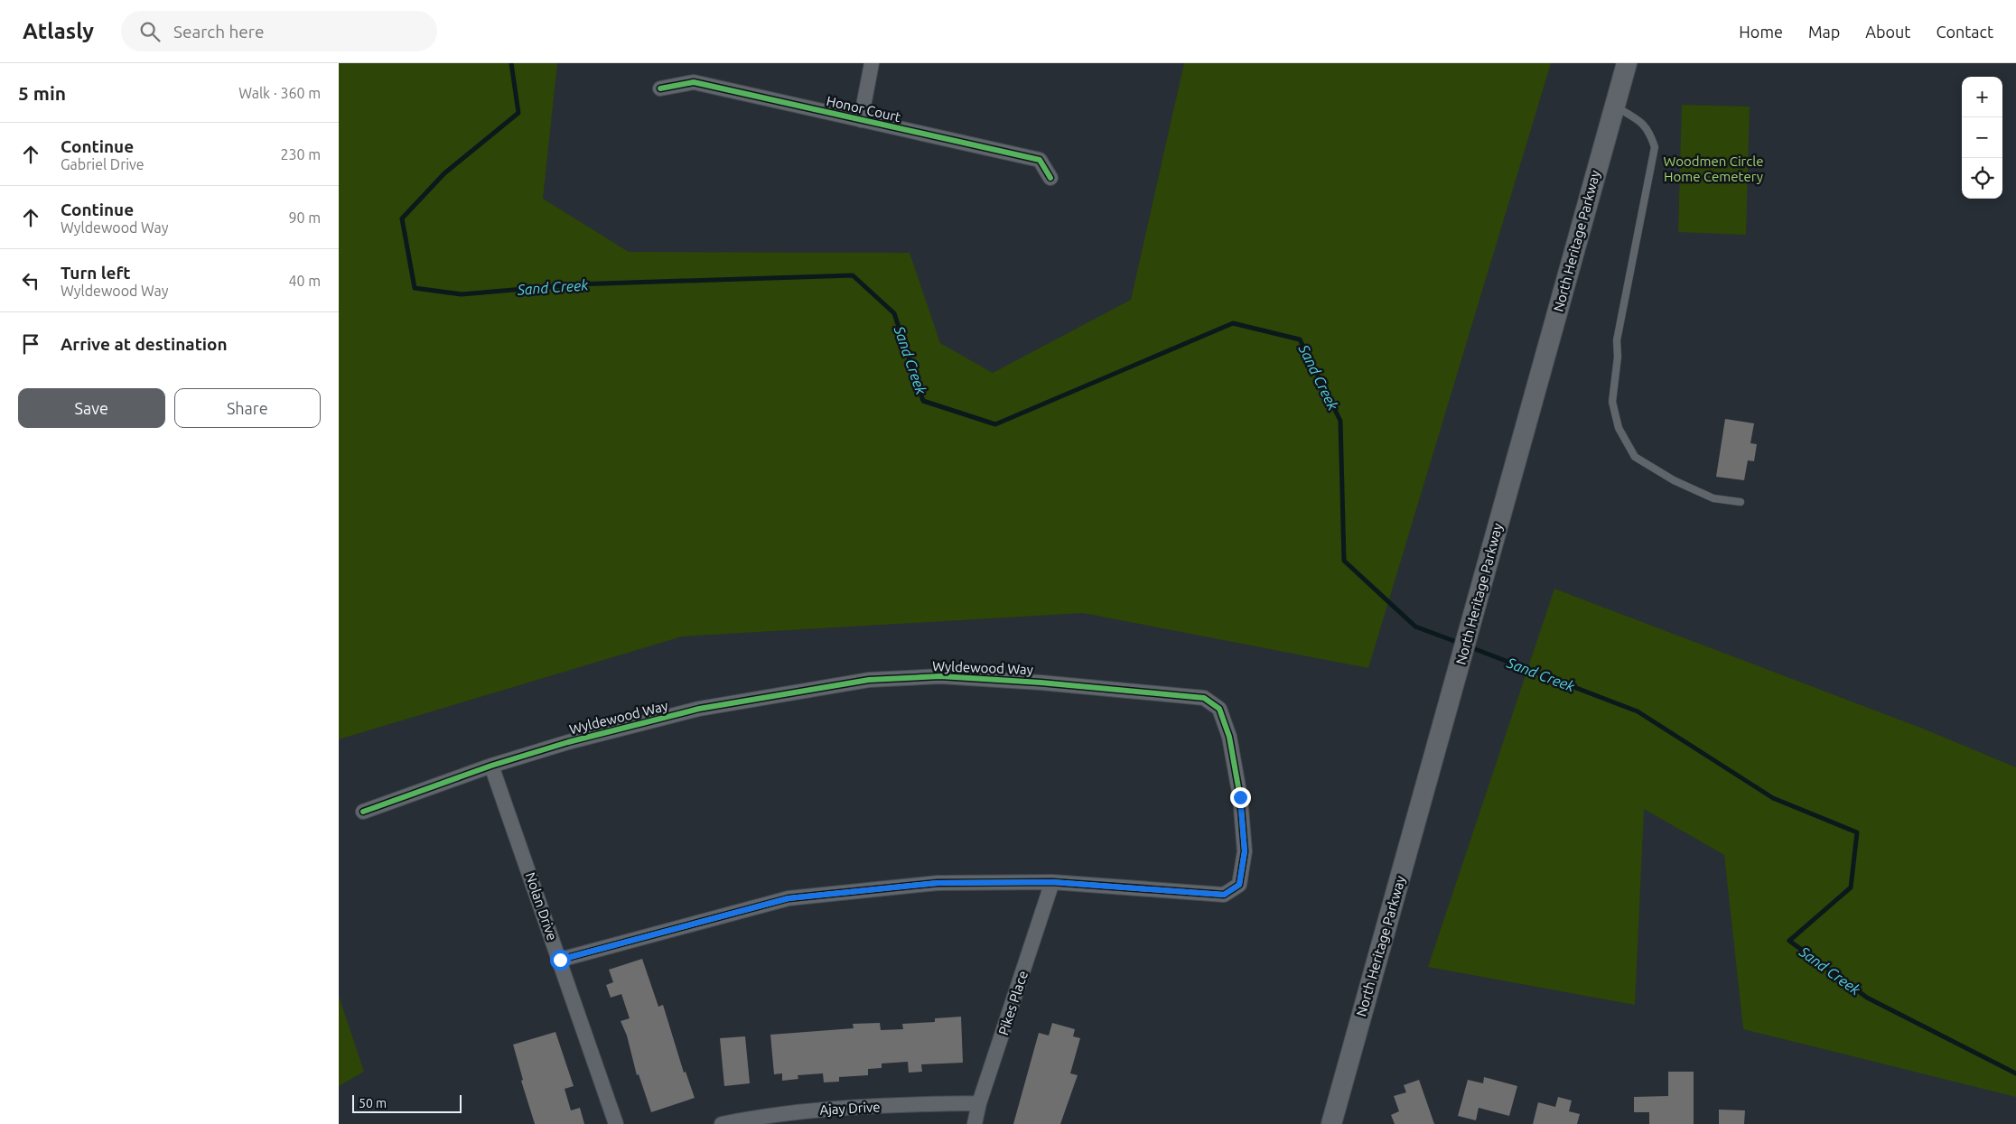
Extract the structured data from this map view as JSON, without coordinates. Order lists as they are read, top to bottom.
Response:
{
  "streets": {
    "main road": ["North Heritage Parkway"],
    "street": [
      "Honor Court",
      "Wyldewood Way",
      "Nolan Drive",
      "Pikes Place",
      "Ajay Drive"
    ]
  },
  "crossings": [
    ["Wyldewood Way", "Nolan Drive"],
    ["Wyldewood Way", "Pikes Place"],
    ["Pikes Place", "Ajay Drive"]
  ],
  "water": ["Sand Creek"],
  "parks": ["Woodmen Circle Home Cemetery"],
  "scale_bar": "50 m",
  "page": {
    "header": "Atlasly",
    "search": "Search here",
    "nav": [
      "Home",
      "Map",
      "About",
      "Contact"
    ],
    "heading": ["5 min", "Walk · 360 m"],
    "map_buttons": ["+", "−"],
    "list": [
      ["Continue", "Gabriel Drive", "230 m"],
      ["Continue", "Wyldewood Way", "90 m"],
      ["Turn left", "Wyldewood Way", "40 m"],
      "Arrive at destination"
    ],
    "buttons": ["Save", "Share"],
    "scale": "50 m"
  }
}
